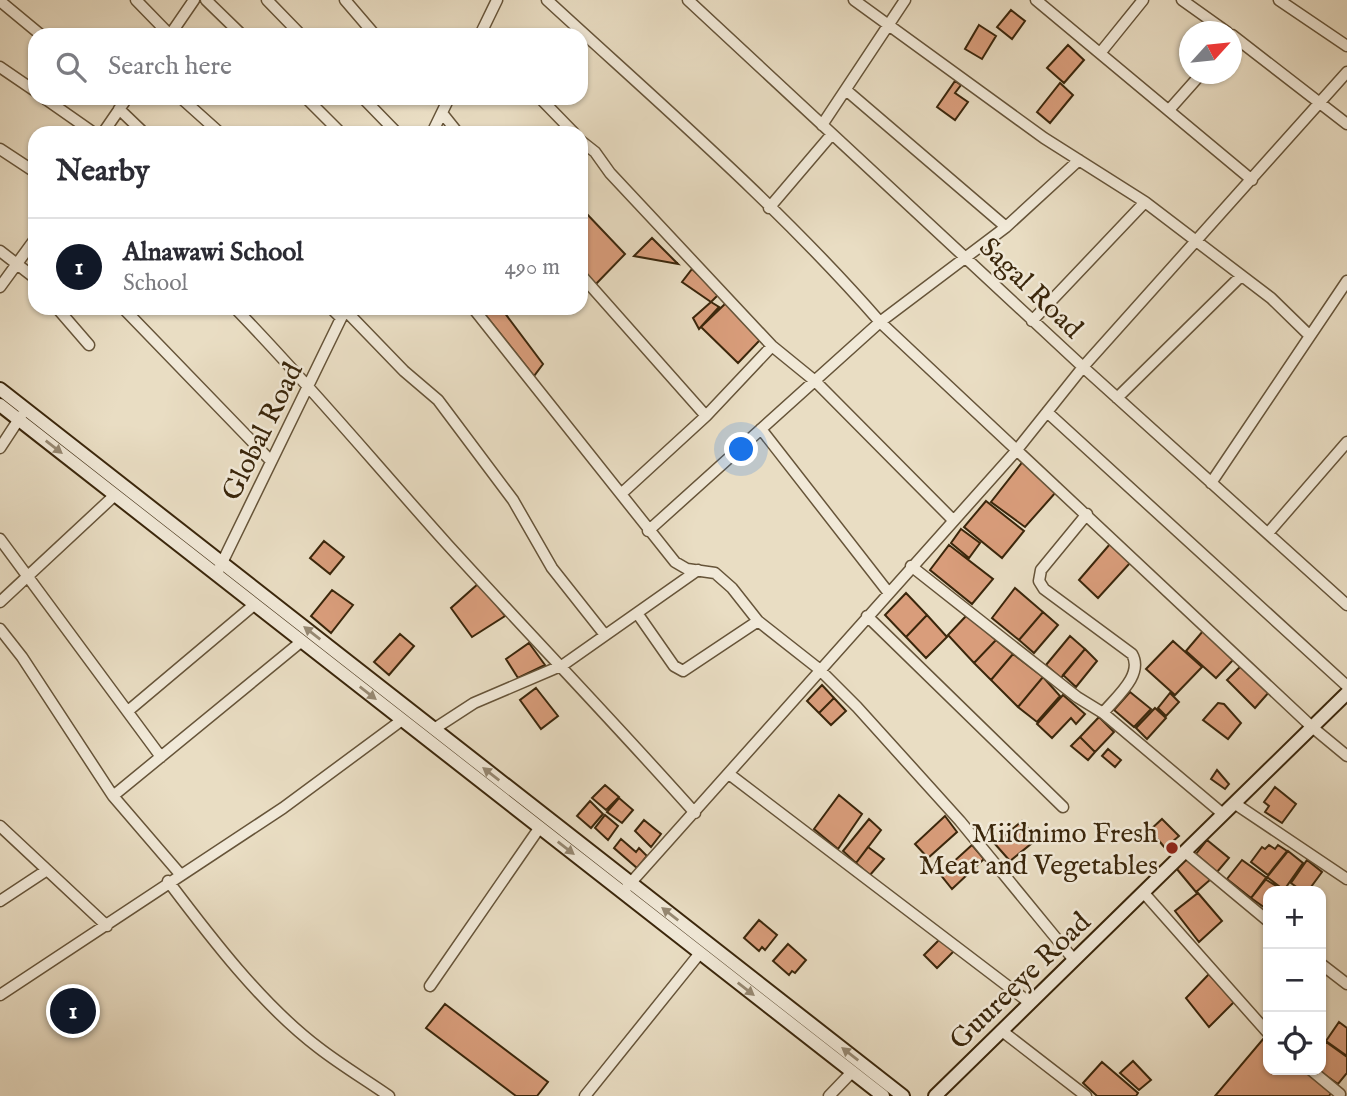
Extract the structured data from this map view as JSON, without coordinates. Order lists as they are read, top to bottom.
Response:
{
  "streets": {
    "street": ["Sagal Road", "Global Road", "Guureeye Road"]
  },
  "places": ["Miidnimo Fresh Meat and Vegetables"],
  "north": "top right",
  "page": {
    "search": "Search here",
    "heading": "Nearby",
    "list": [
      {
        "mark": "1",
        "name": "Alnawawi School",
        "note": "School",
        "value": "490 m"
      }
    ],
    "map_buttons": ["+", "−"],
    "pins": "1"
  }
}
